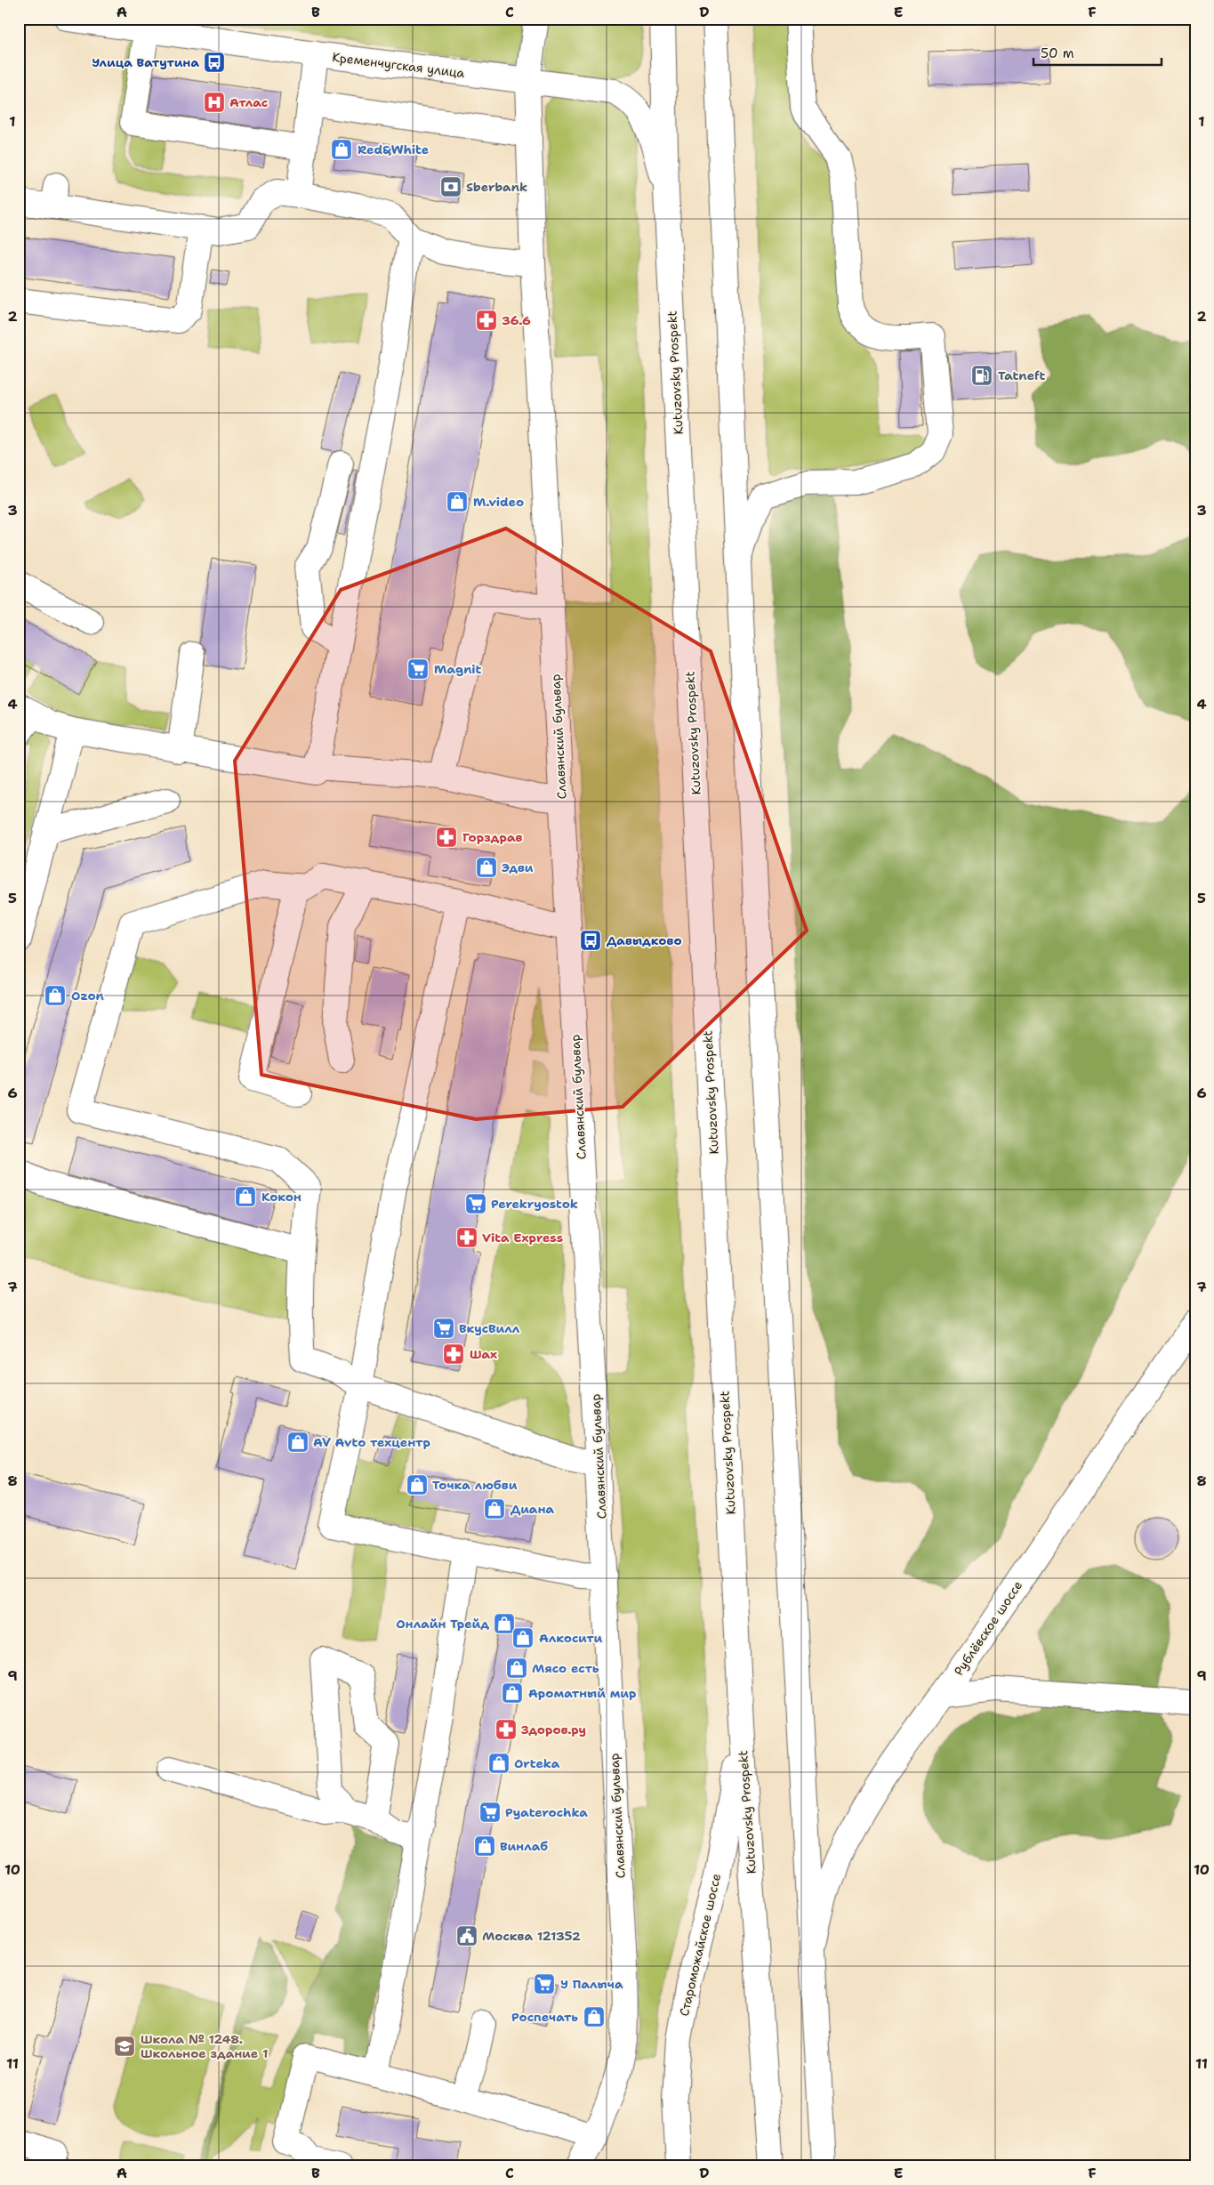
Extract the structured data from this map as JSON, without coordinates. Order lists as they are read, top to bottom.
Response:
{
  "streets": {
    "main road": [
      "Кременчугская улица",
      "Kutuzovsky Prospekt",
      "Славянский бульвар",
      "Рублёвское шоссе",
      "Староможайское шоссе"
    ]
  },
  "crossings": [
    ["Кременчугская улица", "Kutuzovsky Prospekt"],
    ["Кременчугская улица", "Славянский бульвар"],
    ["Kutuzovsky Prospekt", "Староможайское шоссе"]
  ],
  "places": {
    "bus stop": ["Улица Ватутина", "Давыдково"],
    "hospital": ["Атлас"],
    "shop": [
      "Red&White",
      "M.video",
      "Эдви",
      "Ozon",
      "Кокон",
      "AV Avto техцентр",
      "Точка любви",
      "Диана",
      "Онлайн Трейд",
      "Алкосити",
      "Мясо есть",
      "Ароматный мир",
      "Orteka",
      "Винлаб",
      "Роспечать"
    ],
    "bank": ["Sberbank"],
    "pharmacy": [
      "36.6",
      "Горздрав",
      "Vita Express",
      "Шах",
      "Здоров.ру"
    ],
    "fuel station": ["Tatneft"],
    "supermarket": [
      "Magnit",
      "Perekryostok",
      "ВкусВилл",
      "Pyaterochka",
      "У Палыча"
    ],
    "public building": ["Москва 121352"],
    "school or university": ["Школа № 1248. Школьное здание 1"]
  },
  "scale_bar": "50 m",
  "grid": {
    "columns": [
      "A",
      "B",
      "C",
      "D",
      "E",
      "F"
    ],
    "rows": [
      "1",
      "2",
      "3",
      "4",
      "5",
      "6",
      "7",
      "8",
      "9",
      "10",
      "11"
    ]
  }
}
